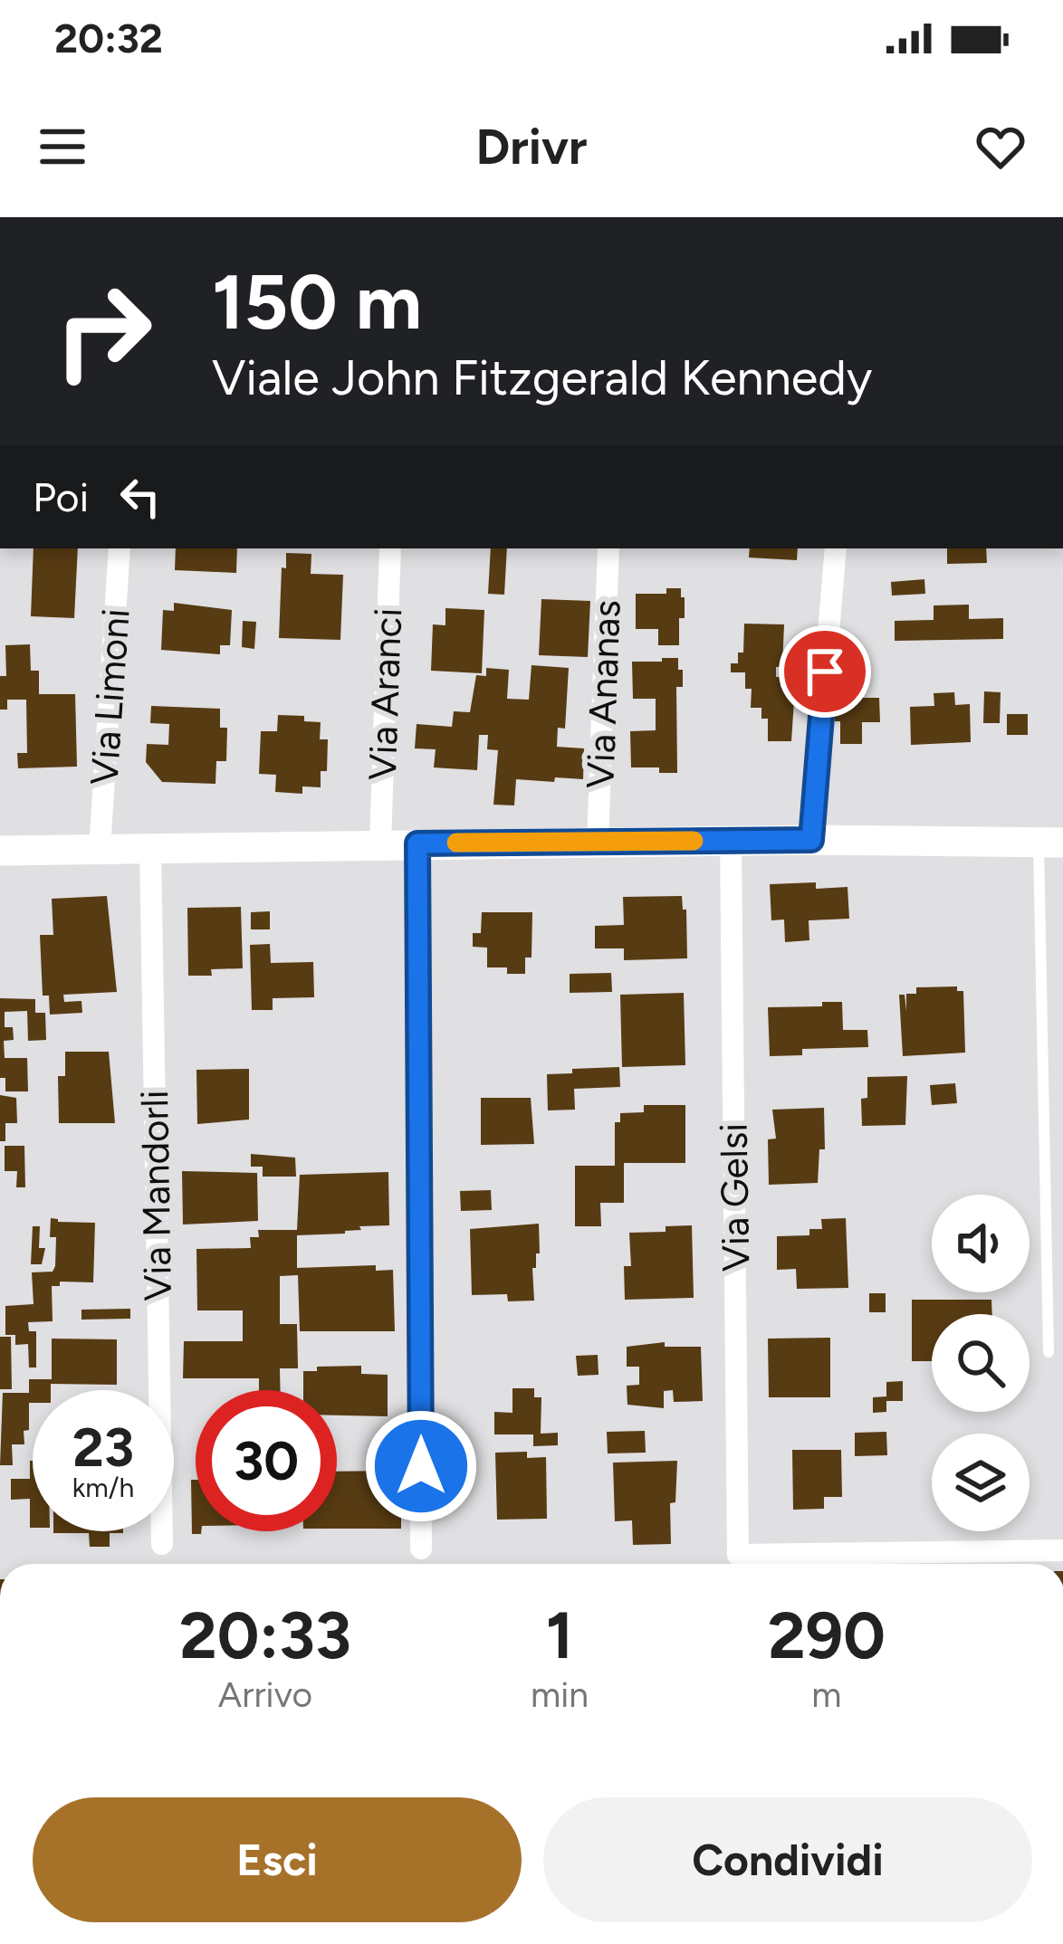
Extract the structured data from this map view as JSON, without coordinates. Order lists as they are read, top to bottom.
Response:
{
  "streets": {
    "street": [
      "Via Aranci",
      "Via Ananas",
      "Via Limoni",
      "Via Mandorli",
      "Via Gelsi"
    ]
  },
  "page": {
    "status": "20:32",
    "header": "Drivr",
    "turn": ["150 m", "Viale John Fitzgerald Kennedy"],
    "then": "Poi",
    "speed": "23 km/h",
    "limit": "30",
    "eta": [
      "20:33",
      "Arrivo",
      "1",
      "min",
      "290",
      "m"
    ],
    "buttons": ["Esci", "Condividi"]
  }
}
